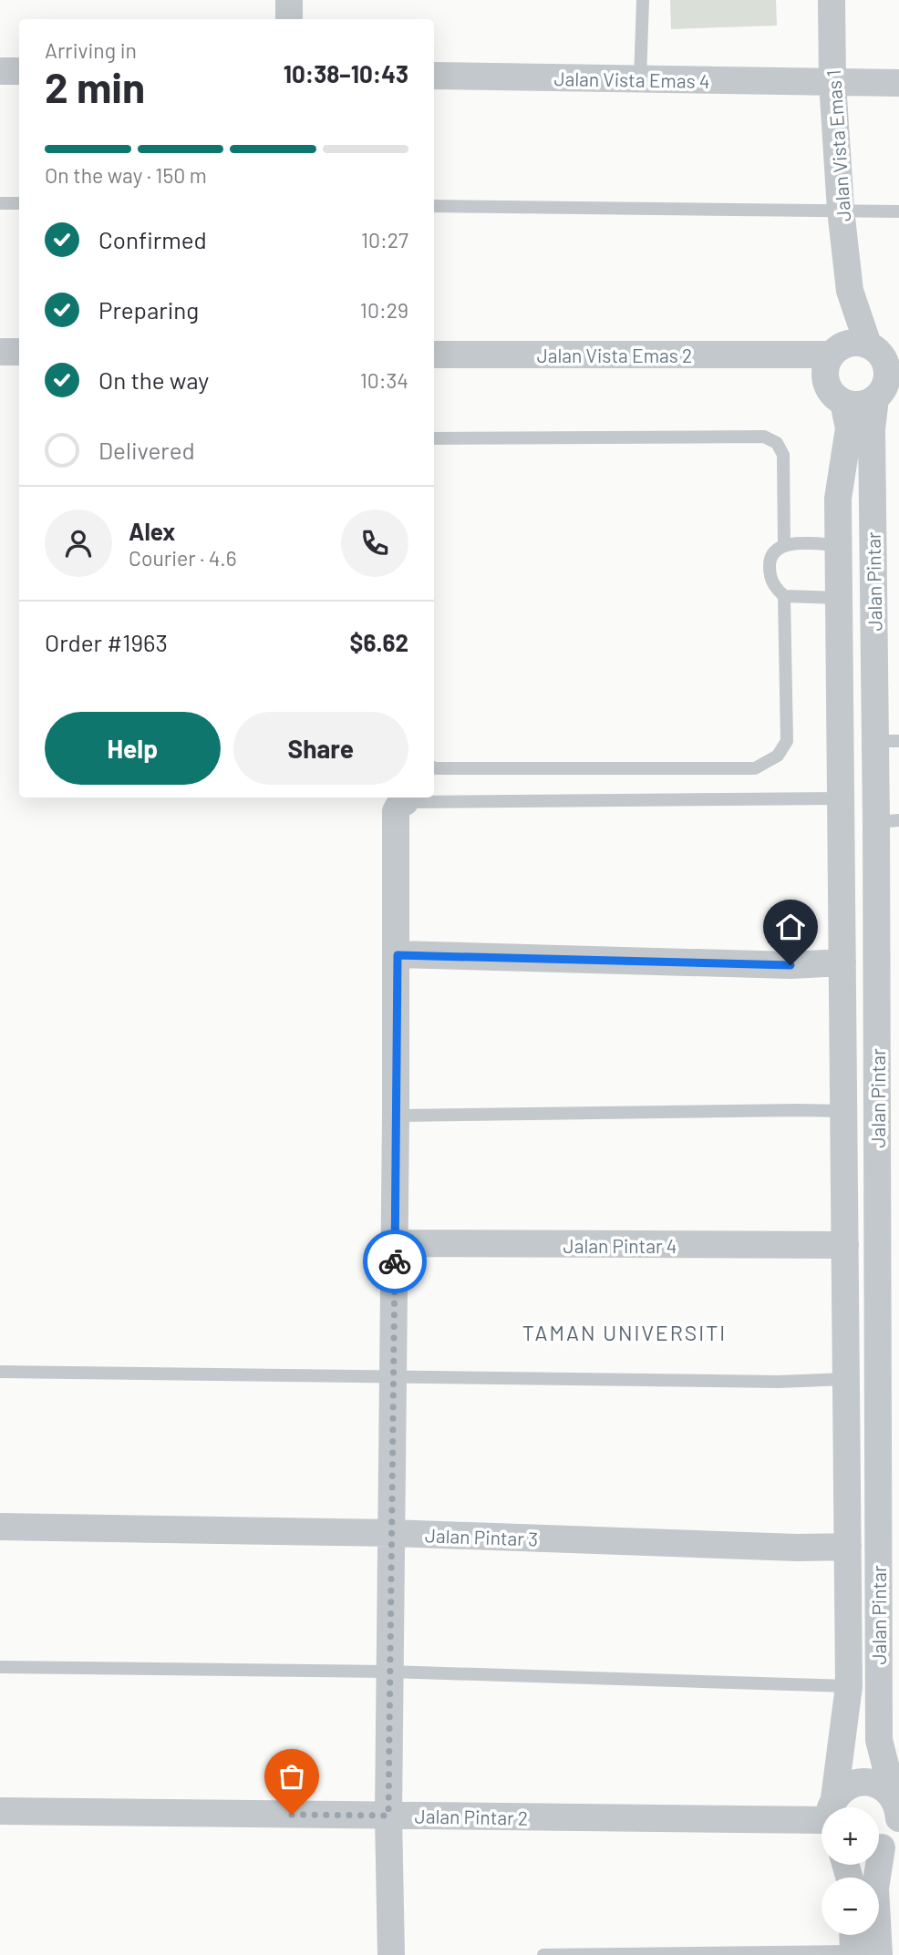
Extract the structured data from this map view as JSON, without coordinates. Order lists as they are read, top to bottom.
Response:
{
  "streets": {
    "street": [
      "Jalan Vista Emas 4",
      "Jalan Vista Emas 1",
      "Jalan Vista Emas 2",
      "Jalan Pintar",
      "Jalan Pintar 4",
      "Jalan Pintar 3",
      "Jalan Pintar 2"
    ]
  },
  "crossings": [
    ["Jalan Vista Emas 4", "Jalan Vista Emas 1"],
    ["Jalan Vista Emas 1", "Jalan Vista Emas 2"],
    ["Jalan Vista Emas 1", "Jalan Pintar"],
    ["Jalan Vista Emas 2", "Jalan Pintar"],
    ["Jalan Pintar", "Jalan Pintar 4"],
    ["Jalan Pintar", "Jalan Pintar 3"]
  ],
  "districts": ["TAMAN UNIVERSITI"],
  "page": {
    "heading": ["2 min", "Arriving in", "10:38–10:43"],
    "panel": [
      "Alex",
      "Courier · 4.6",
      "Order #1963",
      "$6.62"
    ],
    "bar": "On the way · 150 m",
    "list": [
      ["Confirmed", "10:27"],
      ["Preparing", "10:29"],
      ["On the way", "10:34"],
      "Delivered"
    ],
    "buttons": ["Help", "Share"],
    "map_buttons": ["+", "−"]
  }
}
